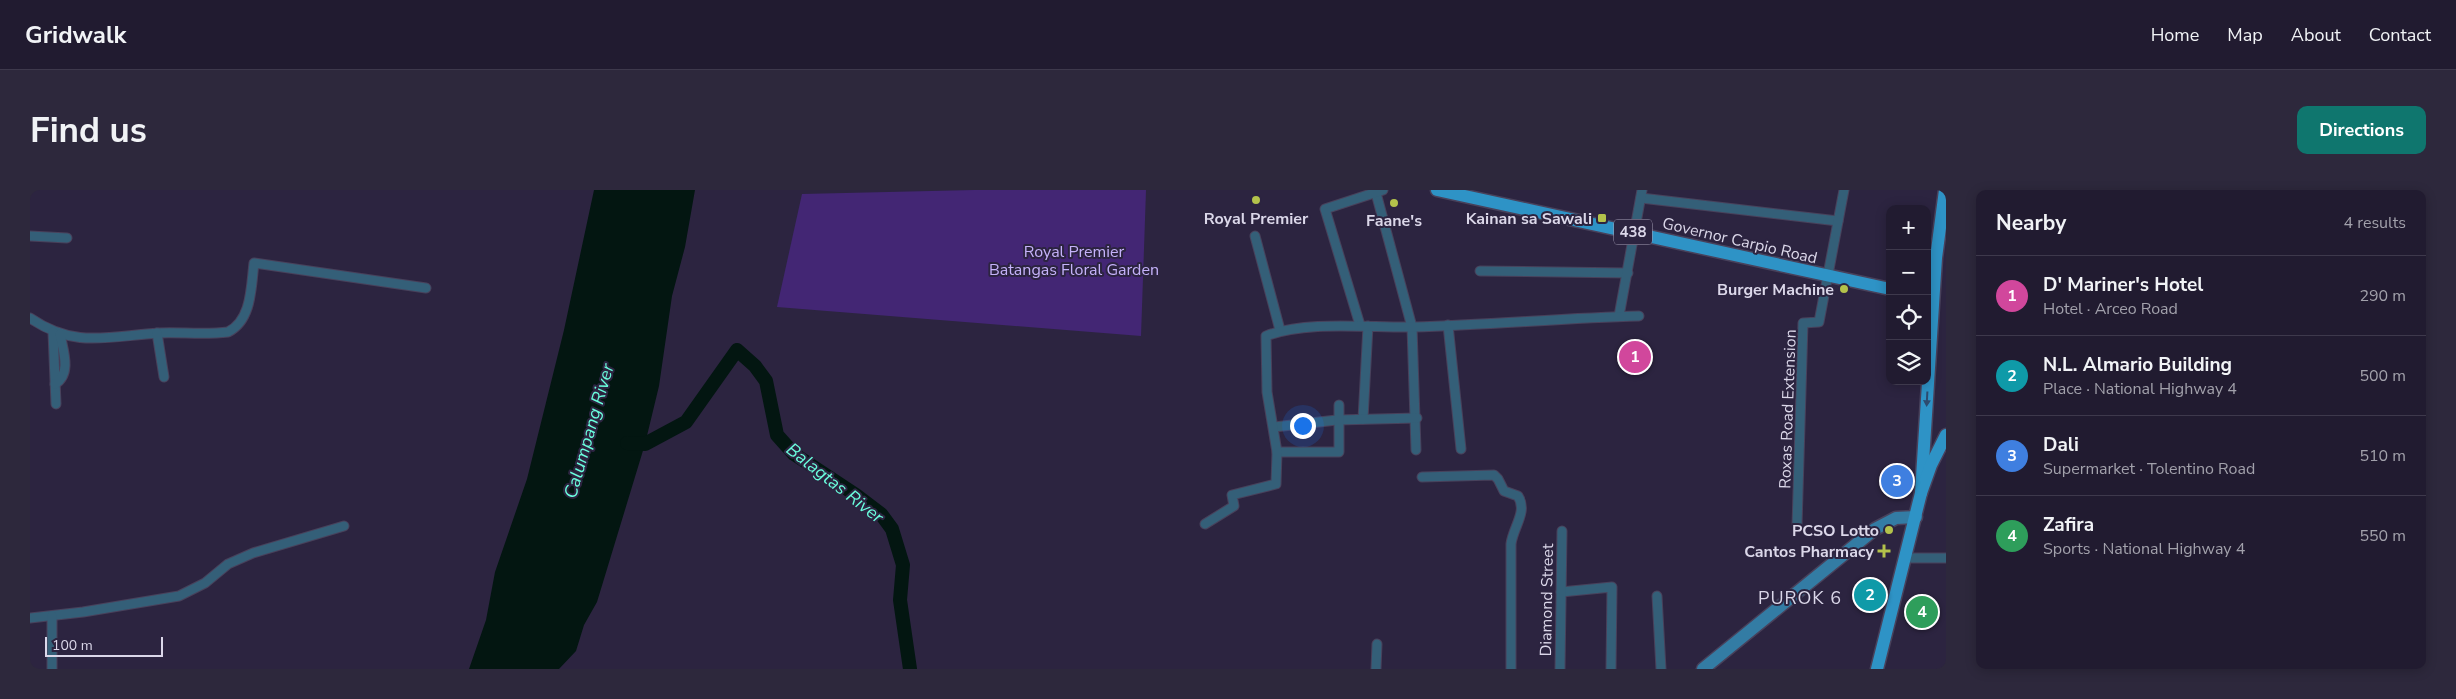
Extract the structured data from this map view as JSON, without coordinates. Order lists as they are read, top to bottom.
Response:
{
  "streets": {
    "main road": ["438", "Governor Carpio Road"],
    "street": ["Roxas Road Extension", "Diamond Street"]
  },
  "crossings": [
    ["Governor Carpio Road", "Roxas Road Extension"]
  ],
  "districts": ["PUROK 6"],
  "water": ["Calumpang River", "Balagtas River"],
  "parks": ["Royal Premier Batangas Floral Garden"],
  "places": {
    "other": [
      "Royal Premier",
      "Faane's",
      "Burger Machine",
      "PCSO Lotto"
    ],
    "transit": ["Kainan sa Sawali"],
    "health": ["Cantos Pharmacy"]
  },
  "scale_bar": "100 m",
  "page": {
    "header": "Gridwalk",
    "nav": [
      "Home",
      "Map",
      "About",
      "Contact"
    ],
    "buttons": "Directions",
    "title": "Find us",
    "heading": ["Nearby", "4 results"],
    "map_buttons": ["+", "−"],
    "list": [
      {
        "mark": "1",
        "name": "D' Mariner's Hotel",
        "note": "Hotel · Arceo Road",
        "value": "290 m"
      },
      {
        "mark": "2",
        "name": "N.L. Almario Building",
        "note": "Place · National Highway 4",
        "value": "500 m"
      },
      {
        "mark": "3",
        "name": "Dali",
        "note": "Supermarket · Tolentino Road",
        "value": "510 m"
      },
      {
        "mark": "4",
        "name": "Zafira",
        "note": "Sports · National Highway 4",
        "value": "550 m"
      }
    ],
    "pins": [
      "1",
      "3",
      "2",
      "4"
    ],
    "scale": "100 m"
  }
}
